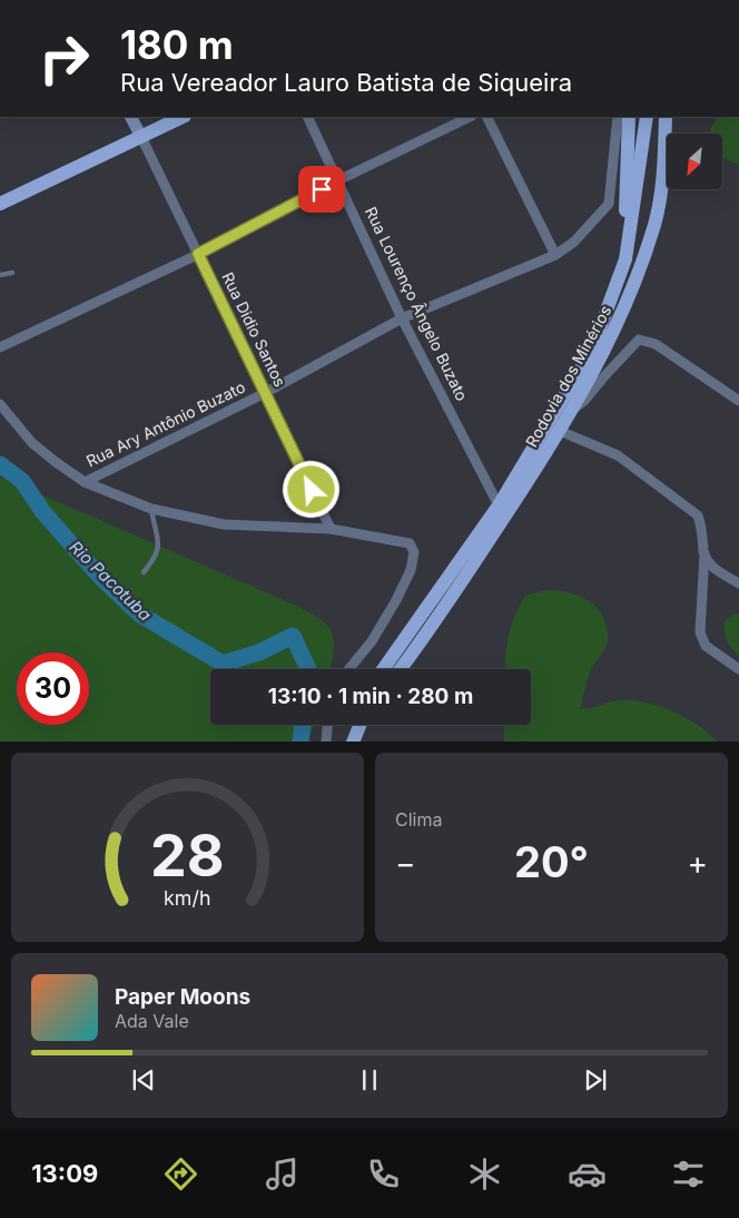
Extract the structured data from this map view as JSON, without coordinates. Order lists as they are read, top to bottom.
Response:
{
  "streets": {
    "main road": ["Rodovia dos Minérios"],
    "street": ["Rua Lourenço Ângelo Buzato", "Rua Didio Santos", "Rua Ary Antônio Buzato"]
  },
  "crossings": [
    ["Rua Lourenço Ângelo Buzato", "Rodovia dos Minérios"],
    ["Rua Lourenço Ângelo Buzato", "Rua Ary Antônio Buzato"],
    ["Rua Didio Santos", "Rua Ary Antônio Buzato"]
  ],
  "water": ["Rio Pacotuba"],
  "north": "bottom left",
  "page": {
    "turn": ["180 m", "Rua Vereador Lauro Batista de Siqueira"],
    "limit": "30",
    "trip": "13:10 · 1 min · 280 m",
    "tile": "Clima",
    "heat": ["−", "20°", "+"],
    "song": ["Paper Moons", "Ada Vale"],
    "tabs": "13:09",
    "gauge": ["28", "km/h"]
  }
}
